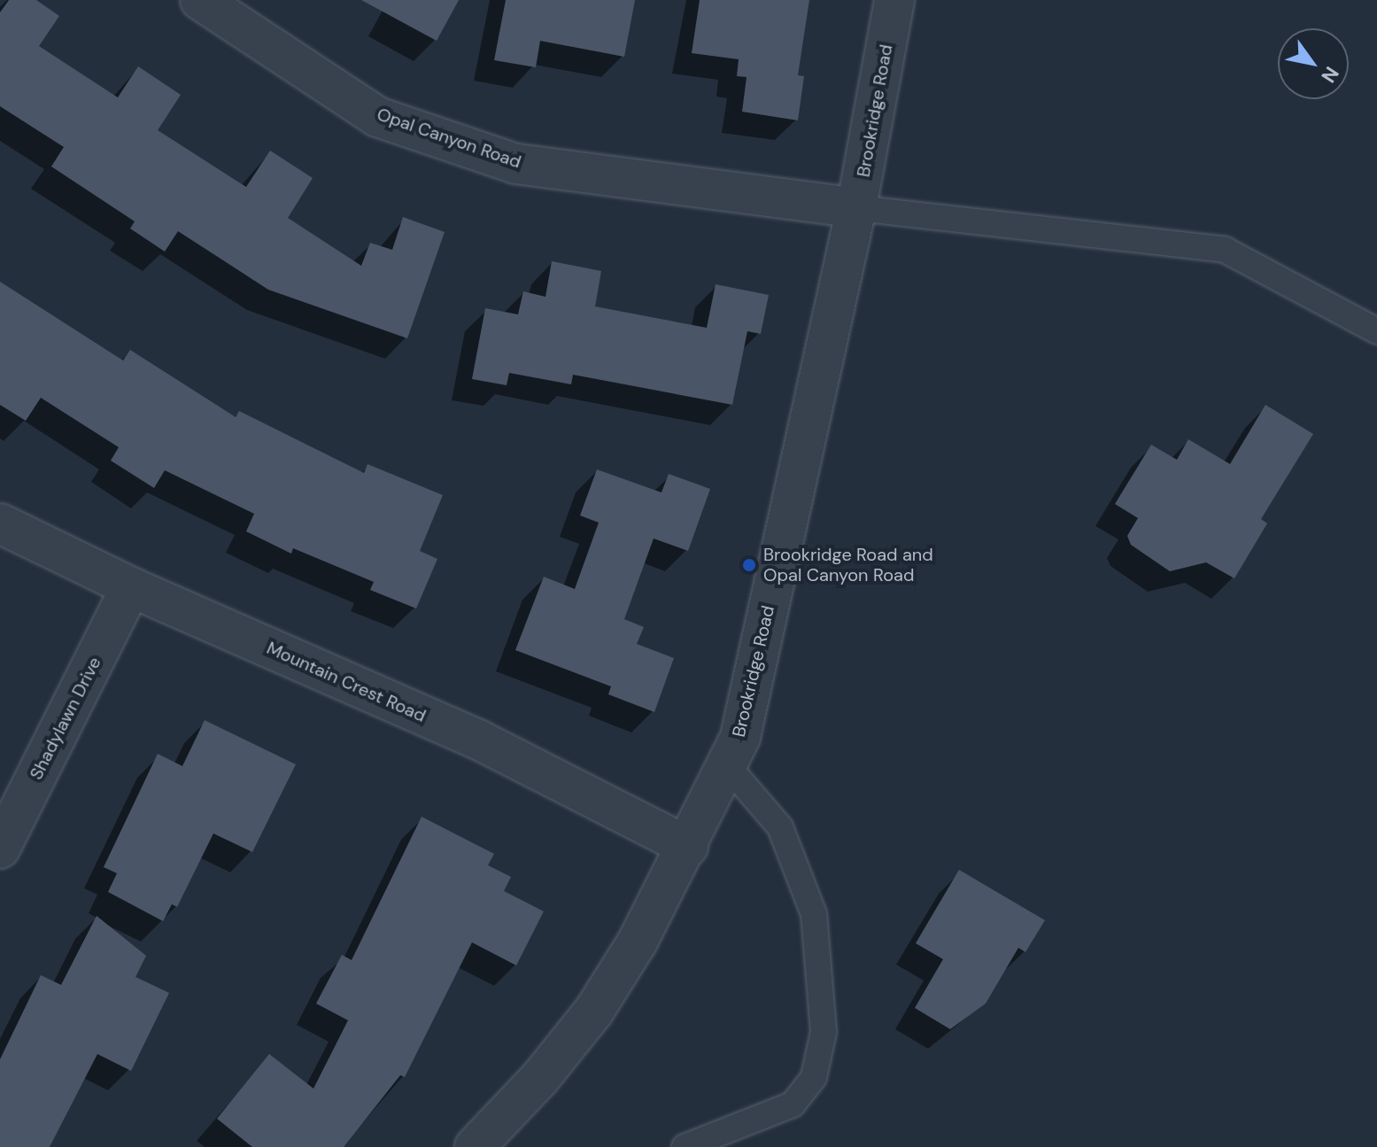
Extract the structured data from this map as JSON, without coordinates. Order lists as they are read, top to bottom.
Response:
{
  "streets": {
    "street": [
      "Brookridge Road",
      "Opal Canyon Road",
      "Mountain Crest Road",
      "Shadylawn Drive"
    ]
  },
  "crossings": [
    ["Brookridge Road", "Opal Canyon Road"],
    ["Brookridge Road", "Mountain Crest Road"],
    ["Mountain Crest Road", "Shadylawn Drive"]
  ],
  "places": ["Brookridge Road and Opal Canyon Road"],
  "north": "bottom right"
}
